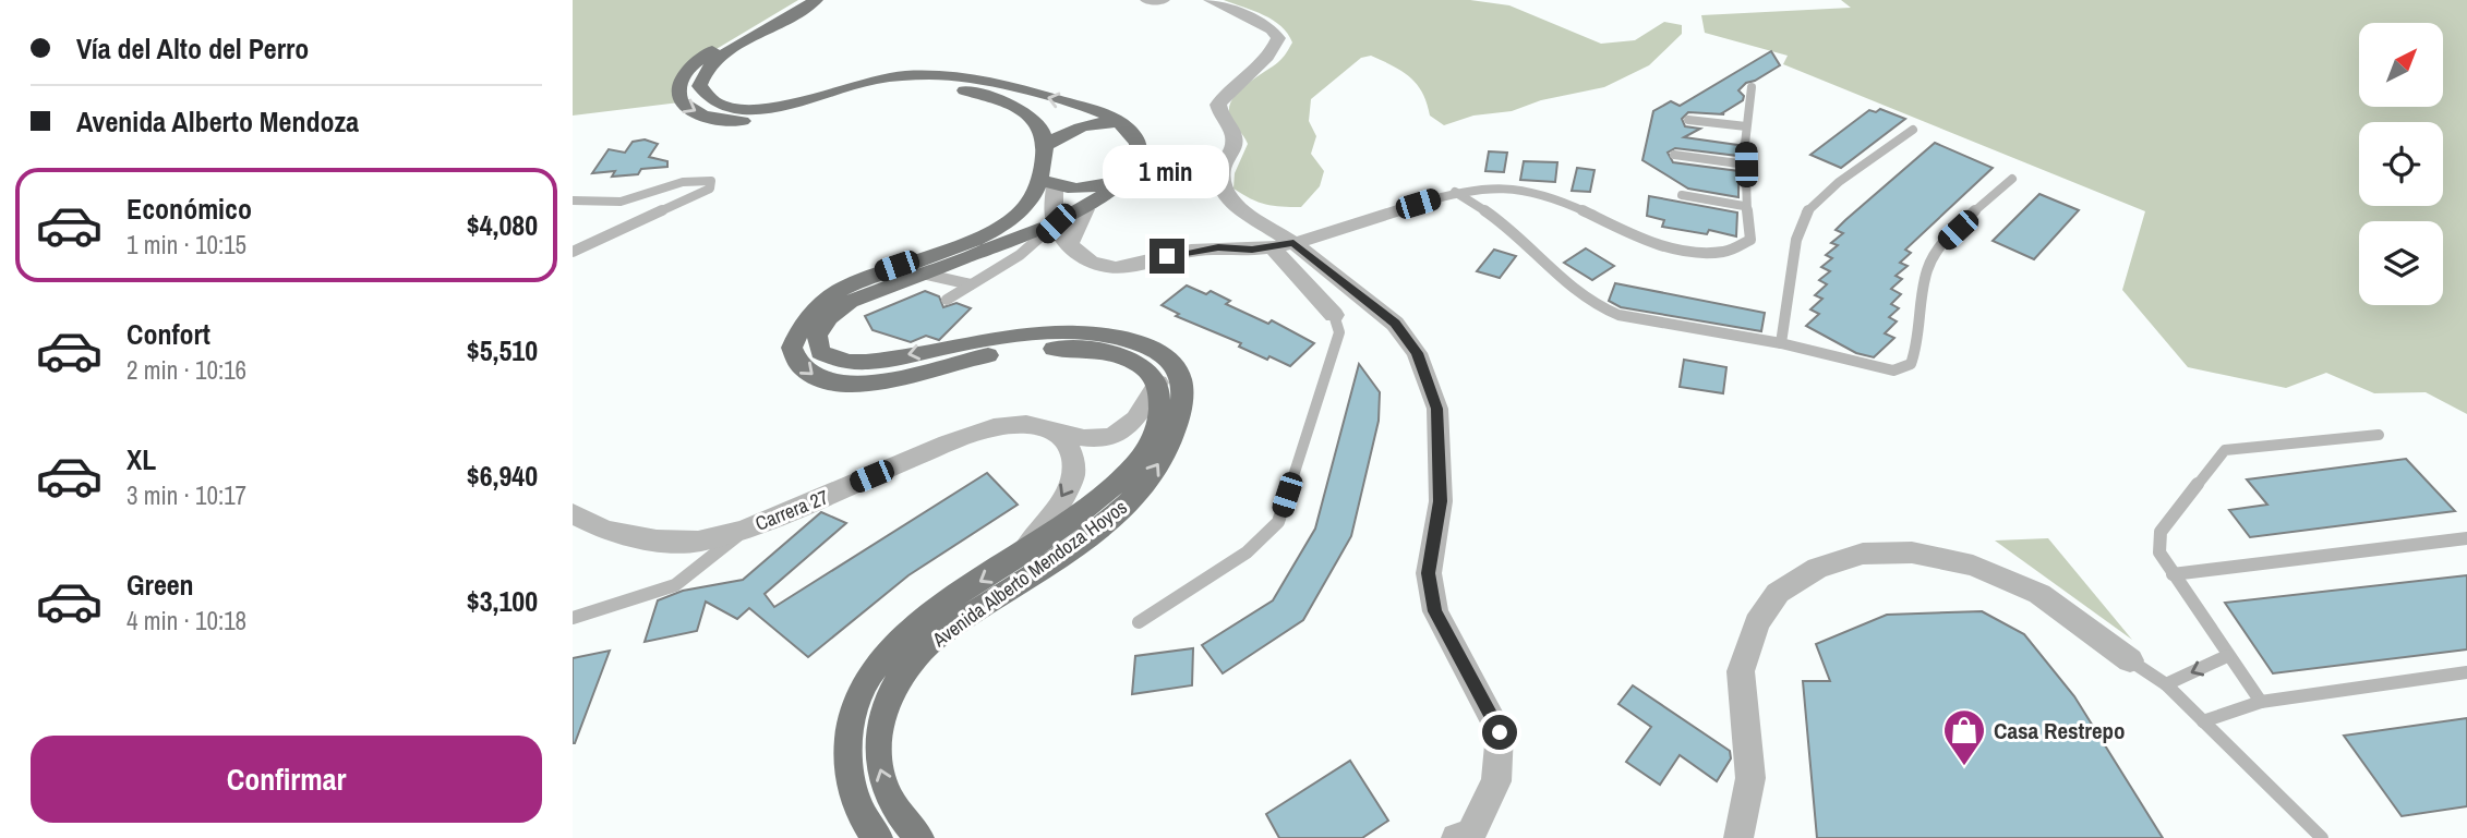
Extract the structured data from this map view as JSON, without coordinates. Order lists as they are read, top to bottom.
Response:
{
  "streets": {
    "main road": ["Avenida Alberto Mendoza Hoyos"],
    "street": ["Carrera 27"]
  },
  "crossings": [
    ["Carrera 27", "Avenida Alberto Mendoza Hoyos"]
  ],
  "places": {
    "shop": ["Casa Restrepo"]
  },
  "north": "top right",
  "page": {
    "banner": ["Vía del Alto del Perro", "Avenida Alberto Mendoza"],
    "bubble": "1 min",
    "list": [
      {
        "name": "Económico",
        "note": "1 min · 10:15",
        "value": "$4,080"
      },
      {
        "name": "Confort",
        "note": "2 min · 10:16",
        "value": "$5,510"
      },
      {
        "name": "XL",
        "note": "3 min · 10:17",
        "value": "$6,940"
      },
      {
        "name": "Green",
        "note": "4 min · 10:18",
        "value": "$3,100"
      }
    ],
    "buttons": "Confirmar"
  }
}
